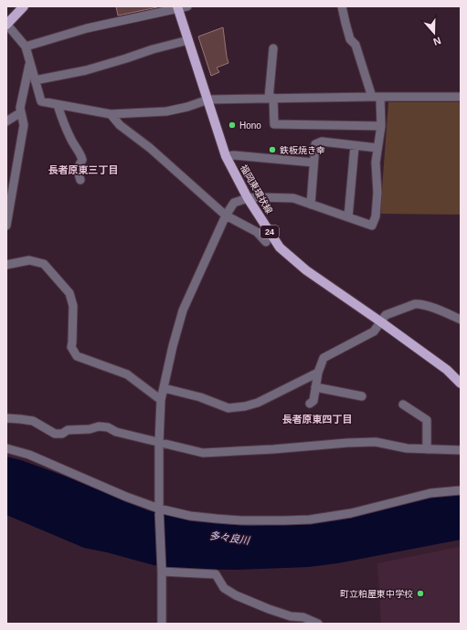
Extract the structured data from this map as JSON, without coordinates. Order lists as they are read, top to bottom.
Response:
{
  "streets": {
    "main road": ["福岡東環状線", "24"]
  },
  "districts": ["長者原東三丁目", "長者原東四丁目"],
  "water": ["多々良川"],
  "places": ["Hono", "鉄板焼き幸", "町立粕屋東中学校"],
  "north": "bottom"
}
